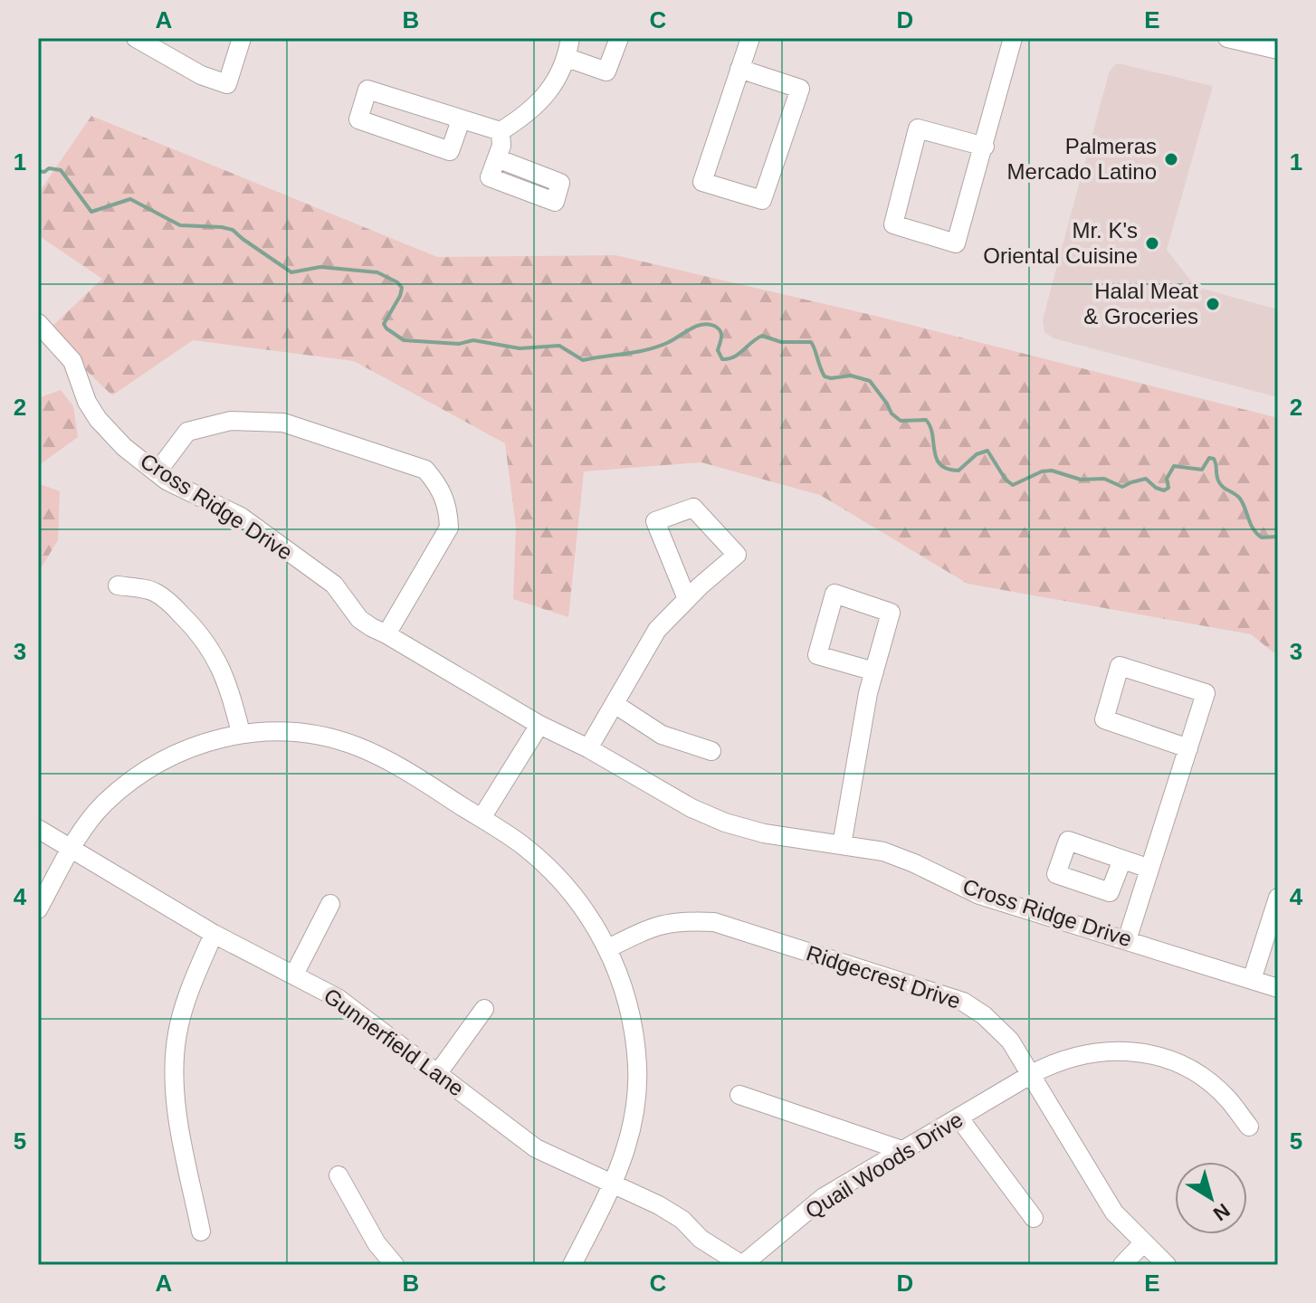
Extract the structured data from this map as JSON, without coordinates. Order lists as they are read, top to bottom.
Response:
{
  "streets": {
    "street": [
      "Cross Ridge Drive",
      "Ridgecrest Drive",
      "Gunnerfield Lane",
      "Quail Woods Drive"
    ]
  },
  "crossings": [
    ["Ridgecrest Drive", "Quail Woods Drive"],
    ["Gunnerfield Lane", "Quail Woods Drive"]
  ],
  "places": ["Palmeras Mercado Latino", "Mr. K's Oriental Cuisine", "Halal Meat & Groceries"],
  "north": "bottom right",
  "grid": {
    "columns": [
      "A",
      "B",
      "C",
      "D",
      "E"
    ],
    "rows": [
      "1",
      "2",
      "3",
      "4",
      "5"
    ]
  }
}
